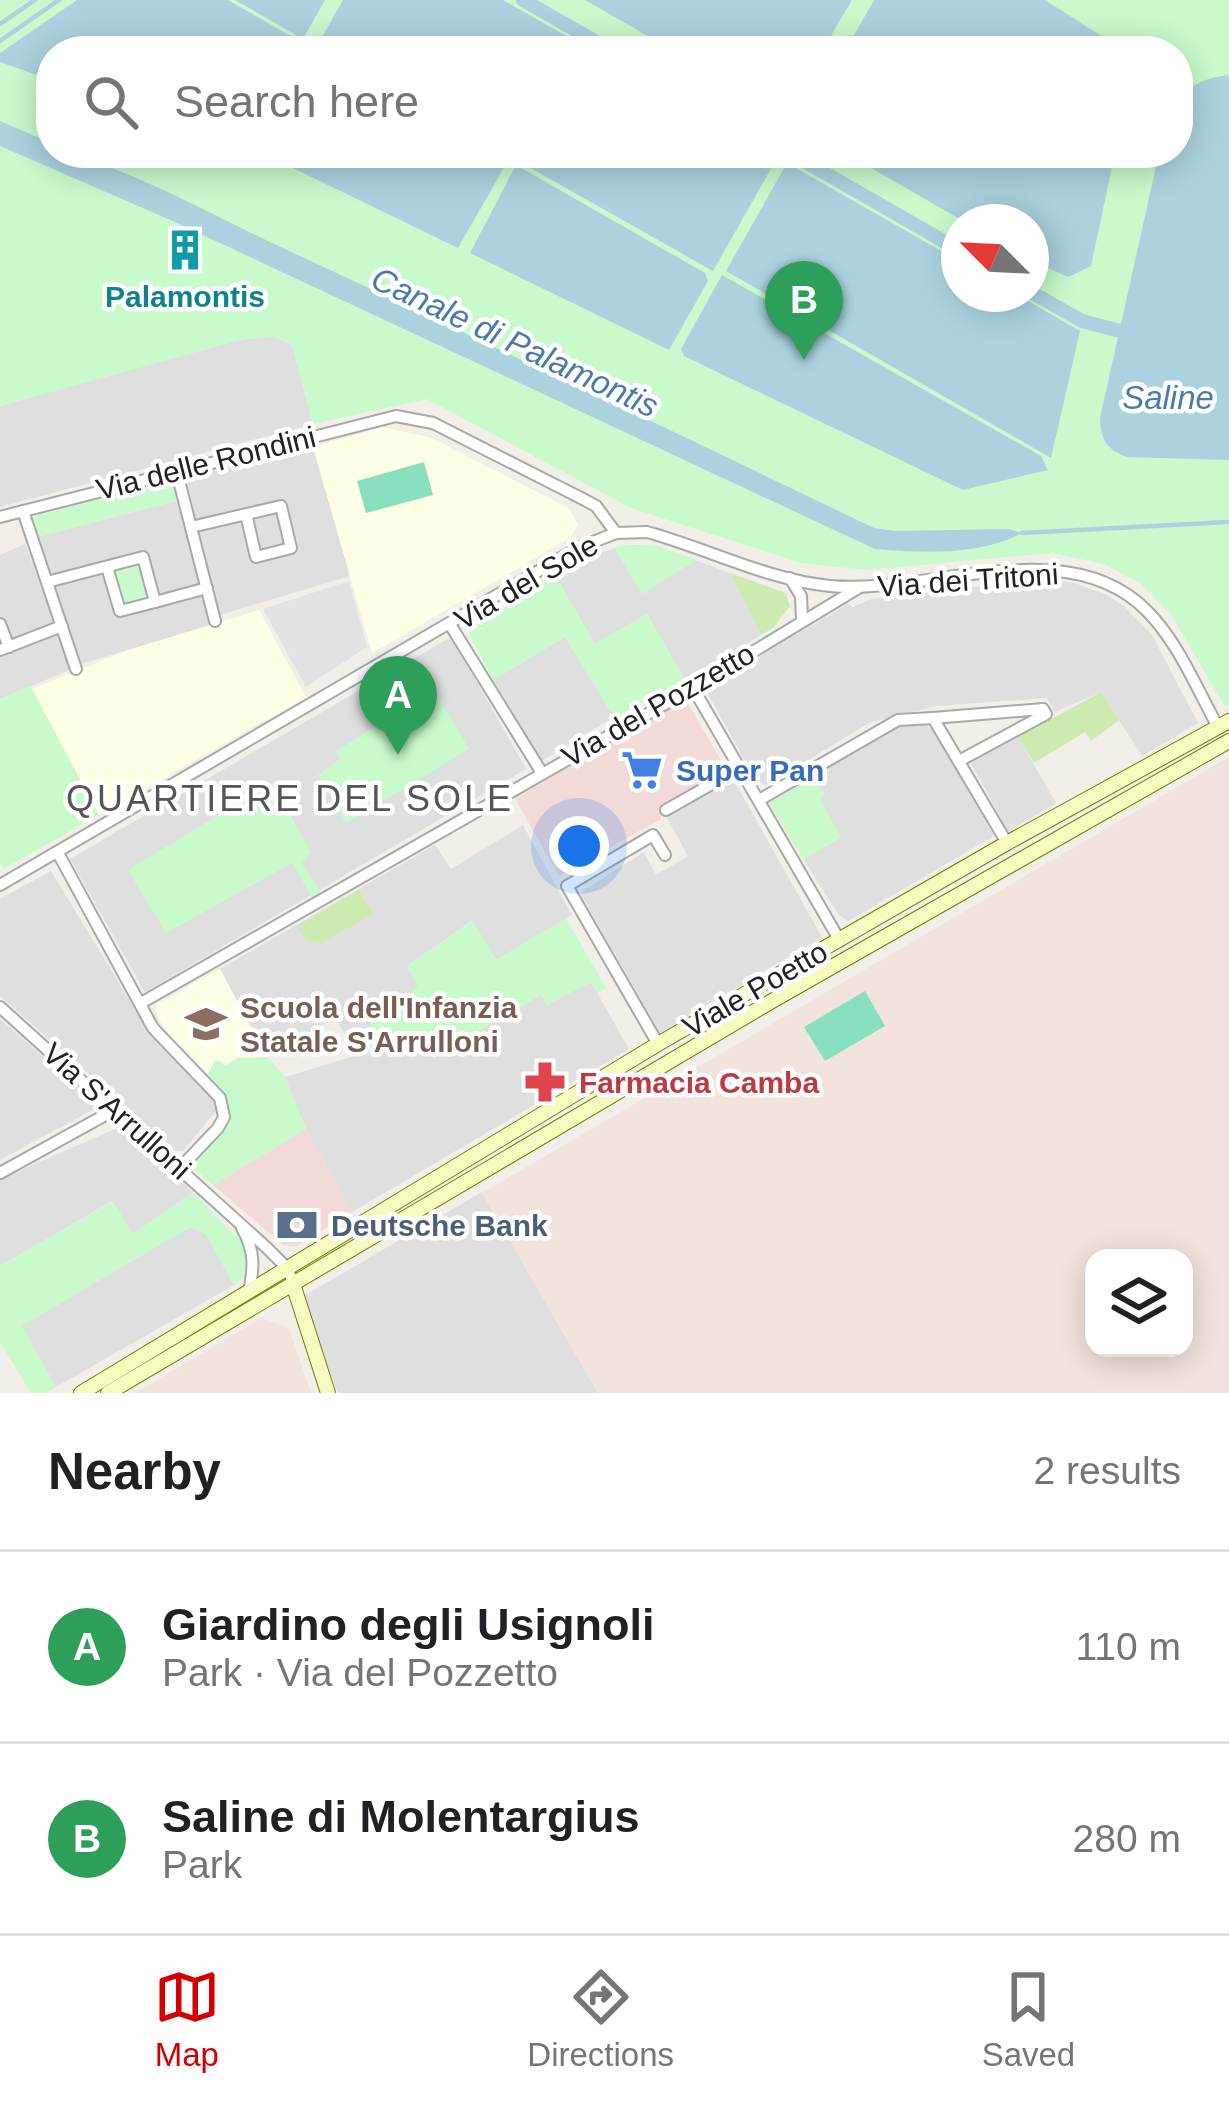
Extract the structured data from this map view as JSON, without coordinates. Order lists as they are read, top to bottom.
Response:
{
  "streets": {
    "main road": ["Viale Poetto"],
    "street": [
      "Via delle Rondini",
      "Via dei Tritoni",
      "Via del Sole",
      "Via del Pozzetto",
      "Via S'Arrulloni"
    ]
  },
  "crossings": [
    ["Via delle Rondini", "Via dei Tritoni"],
    ["Via delle Rondini", "Via del Sole"],
    ["Via dei Tritoni", "Via del Sole"],
    ["Via dei Tritoni", "Via del Pozzetto"],
    ["Via dei Tritoni", "Viale Poetto"],
    ["Viale Poetto", "Via S'Arrulloni"]
  ],
  "districts": ["QUARTIERE DEL SOLE"],
  "water": ["Canale di Palamontis", "Saline"],
  "places": {
    "building": ["Palamontis"],
    "supermarket": ["Super Pan"],
    "school or university": ["Scuola dell'Infanzia Statale S'Arrulloni"],
    "pharmacy": ["Farmacia Camba"],
    "bank": ["Deutsche Bank"]
  },
  "north": "top left",
  "page": {
    "search": "Search here",
    "pins": ["B", "A"],
    "heading": ["Nearby", "2 results"],
    "list": [
      {
        "mark": "A",
        "name": "Giardino degli Usignoli",
        "note": "Park · Via del Pozzetto",
        "value": "110 m"
      },
      {
        "mark": "B",
        "name": "Saline di Molentargius",
        "note": "Park",
        "value": "280 m"
      }
    ],
    "nav": ["Map", "Directions", "Saved"]
  }
}
